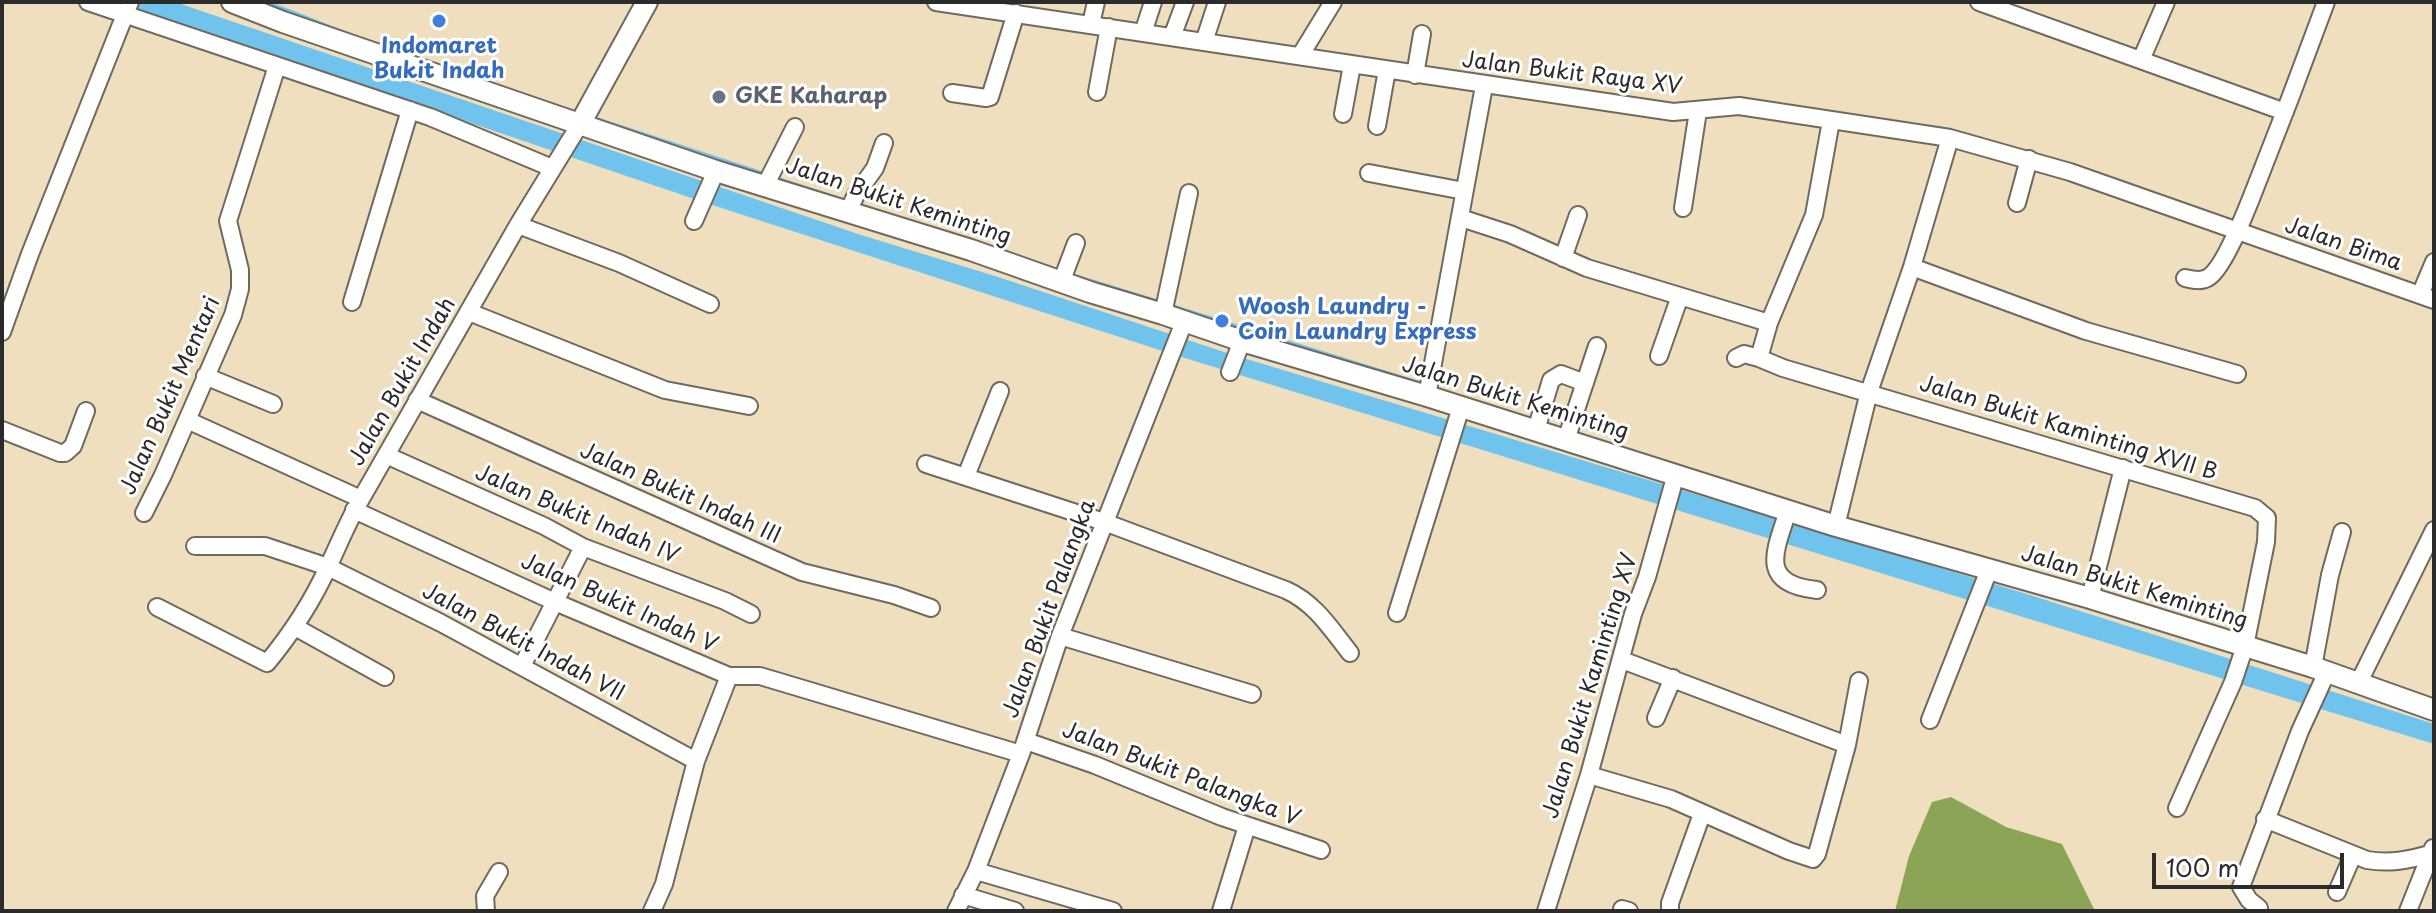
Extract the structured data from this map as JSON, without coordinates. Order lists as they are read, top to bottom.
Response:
{
  "streets": {
    "main road": ["Jalan Bukit Keminting"],
    "street": [
      "Jalan Bukit Raya XV",
      "Jalan Bima",
      "Jalan Bukit Indah",
      "Jalan Bukit Mentari",
      "Jalan Bukit Kaminting XVII B",
      "Jalan Bukit Indah III",
      "Jalan Bukit Indah IV",
      "Jalan Bukit Indah V",
      "Jalan Bukit Palangka",
      "Jalan Bukit Indah VII",
      "Jalan Bukit Kaminting XV",
      "Jalan Bukit Palangka V"
    ]
  },
  "crossings": [
    ["Jalan Bukit Raya XV", "Jalan Bima"],
    ["Jalan Bukit Keminting", "Jalan Bukit Indah"],
    ["Jalan Bukit Keminting", "Jalan Bukit Kaminting XVII B"],
    ["Jalan Bukit Keminting", "Jalan Bukit Palangka"],
    ["Jalan Bukit Keminting", "Jalan Bukit Kaminting XV"],
    ["Jalan Bukit Indah", "Jalan Bukit Indah III"],
    ["Jalan Bukit Indah", "Jalan Bukit Indah IV"],
    ["Jalan Bukit Indah", "Jalan Bukit Indah V"],
    ["Jalan Bukit Indah", "Jalan Bukit Indah VII"],
    ["Jalan Bukit Mentari", "Jalan Bukit Indah V"],
    ["Jalan Bukit Indah V", "Jalan Bukit Indah VII"],
    ["Jalan Bukit Indah V", "Jalan Bukit Palangka V"],
    ["Jalan Bukit Palangka", "Jalan Bukit Palangka V"]
  ],
  "places": ["Indomaret Bukit Indah", "GKE Kaharap", "Woosh Laundry - Coin Laundry Express"],
  "scale_bar": "100 m"
}
